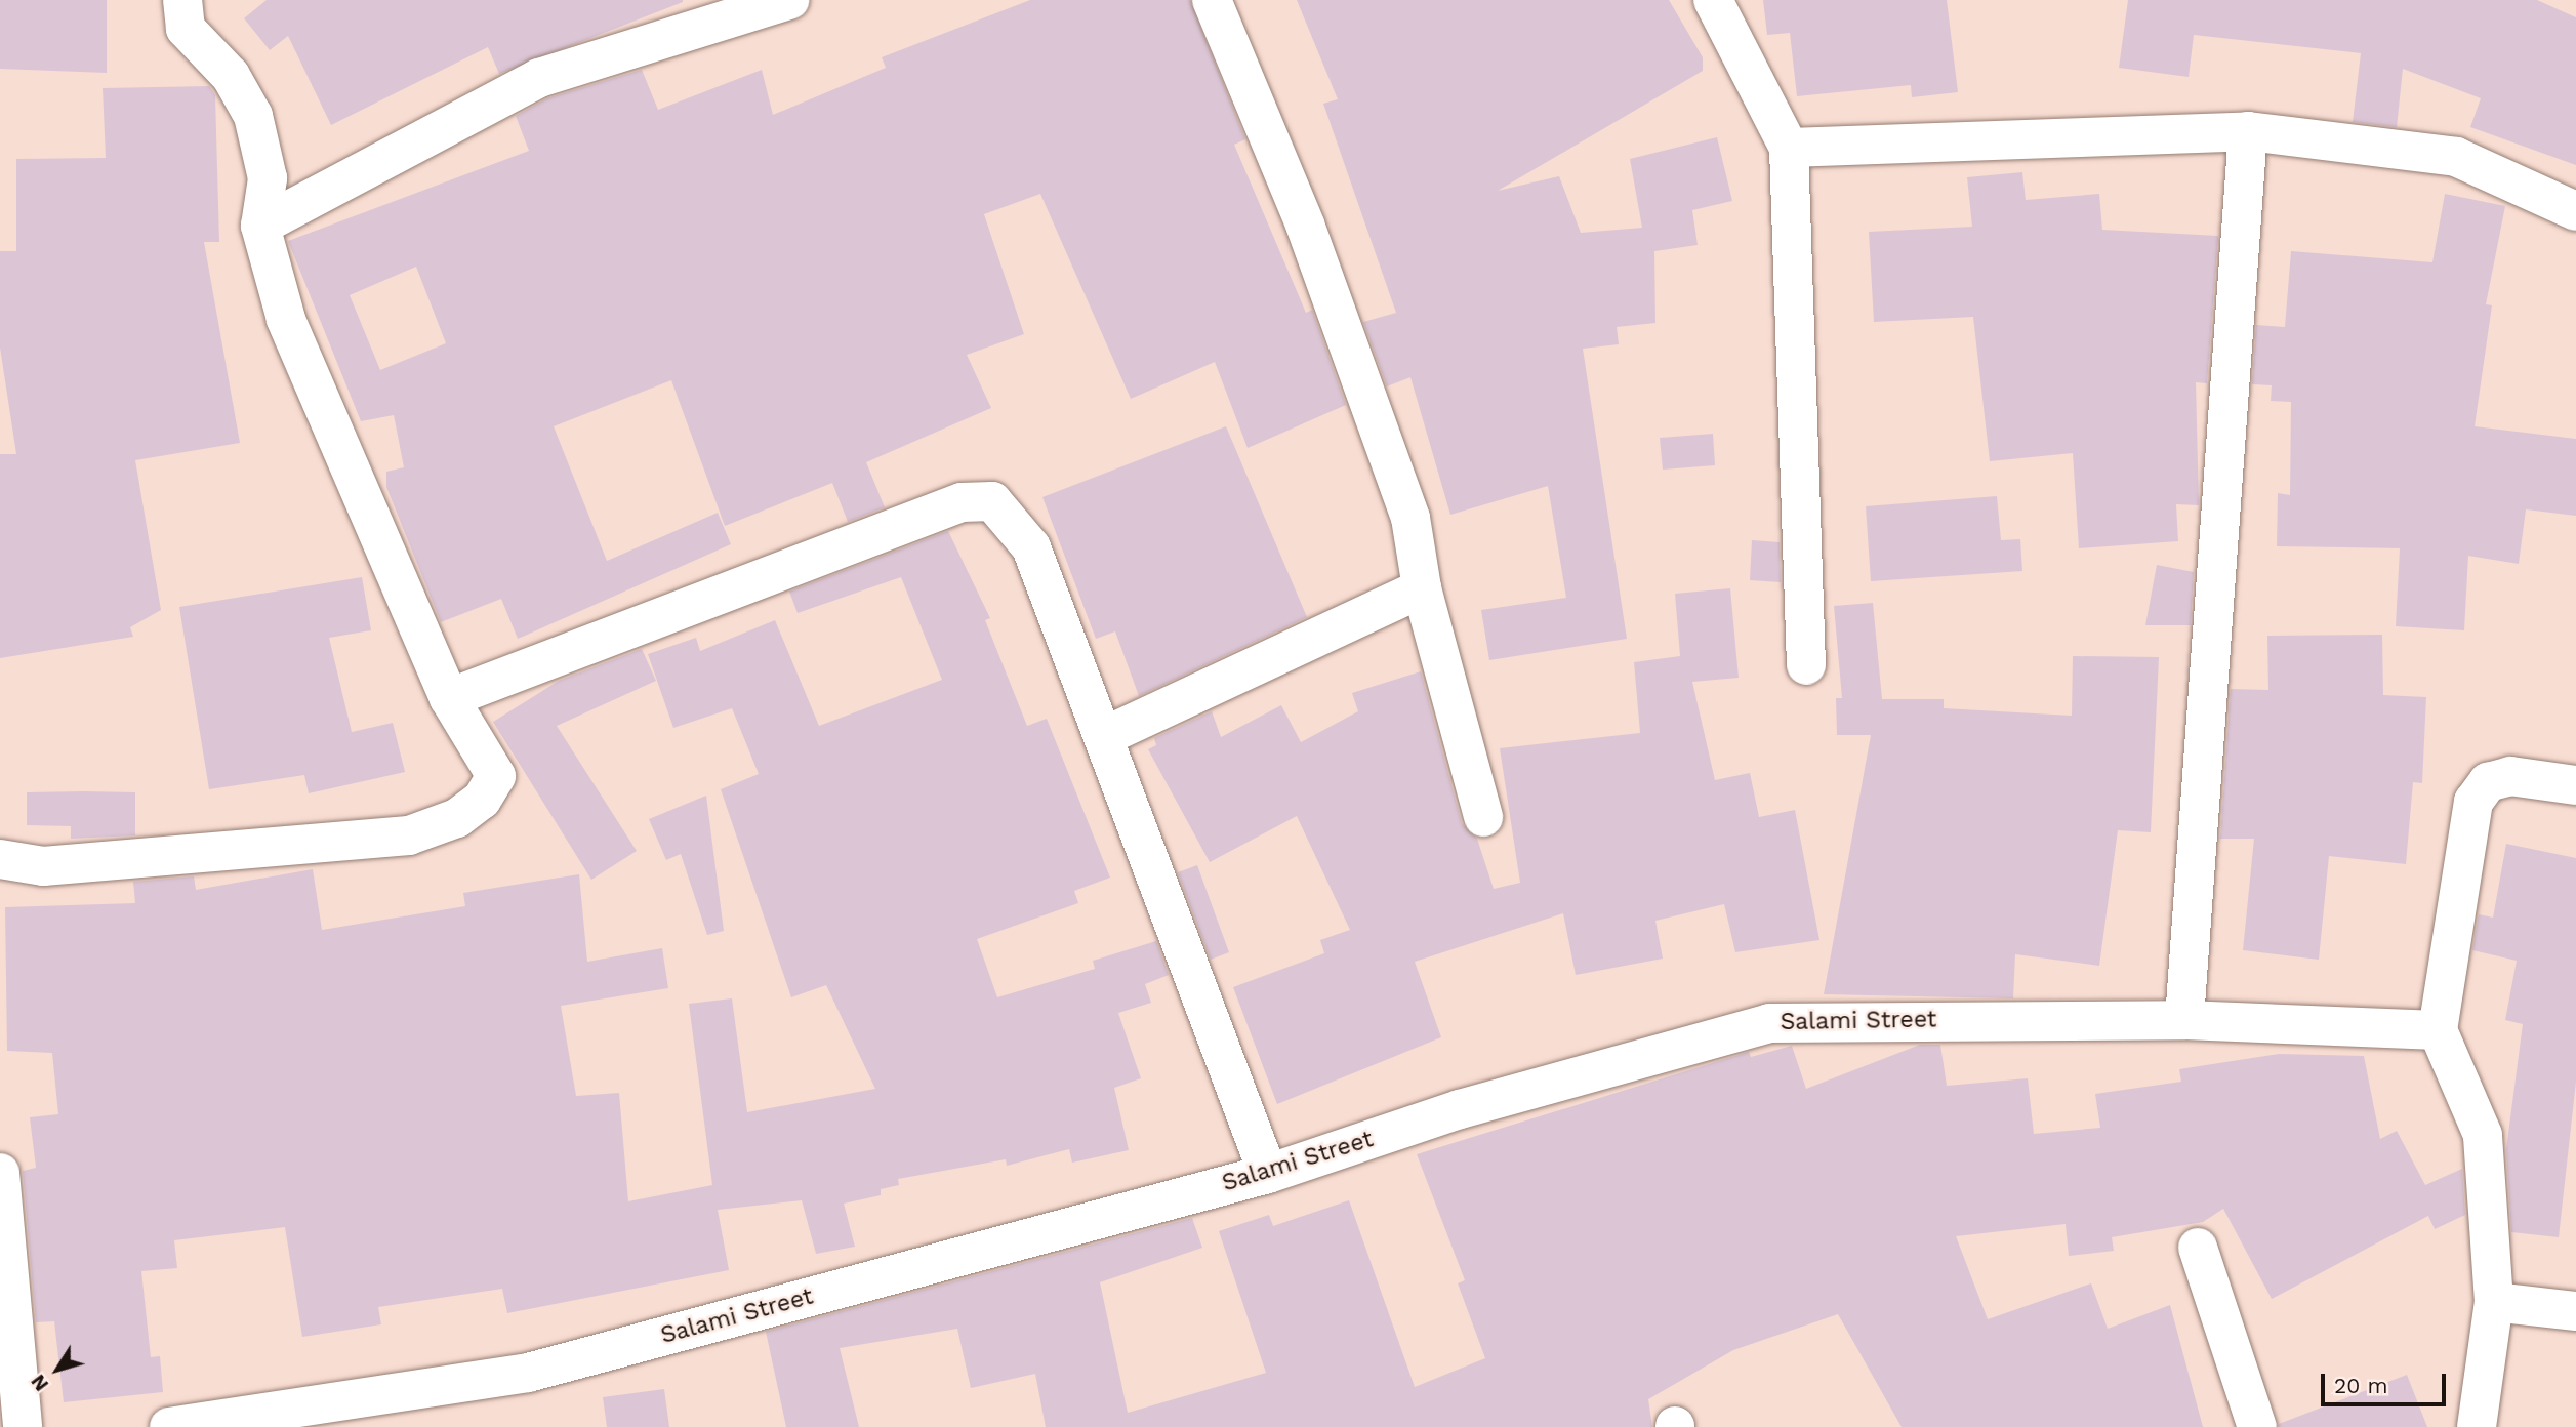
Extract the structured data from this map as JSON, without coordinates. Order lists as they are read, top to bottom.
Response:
{
  "streets": {
    "street": ["Salami Street"]
  },
  "scale_bar": "20 m",
  "north": "bottom left"
}
